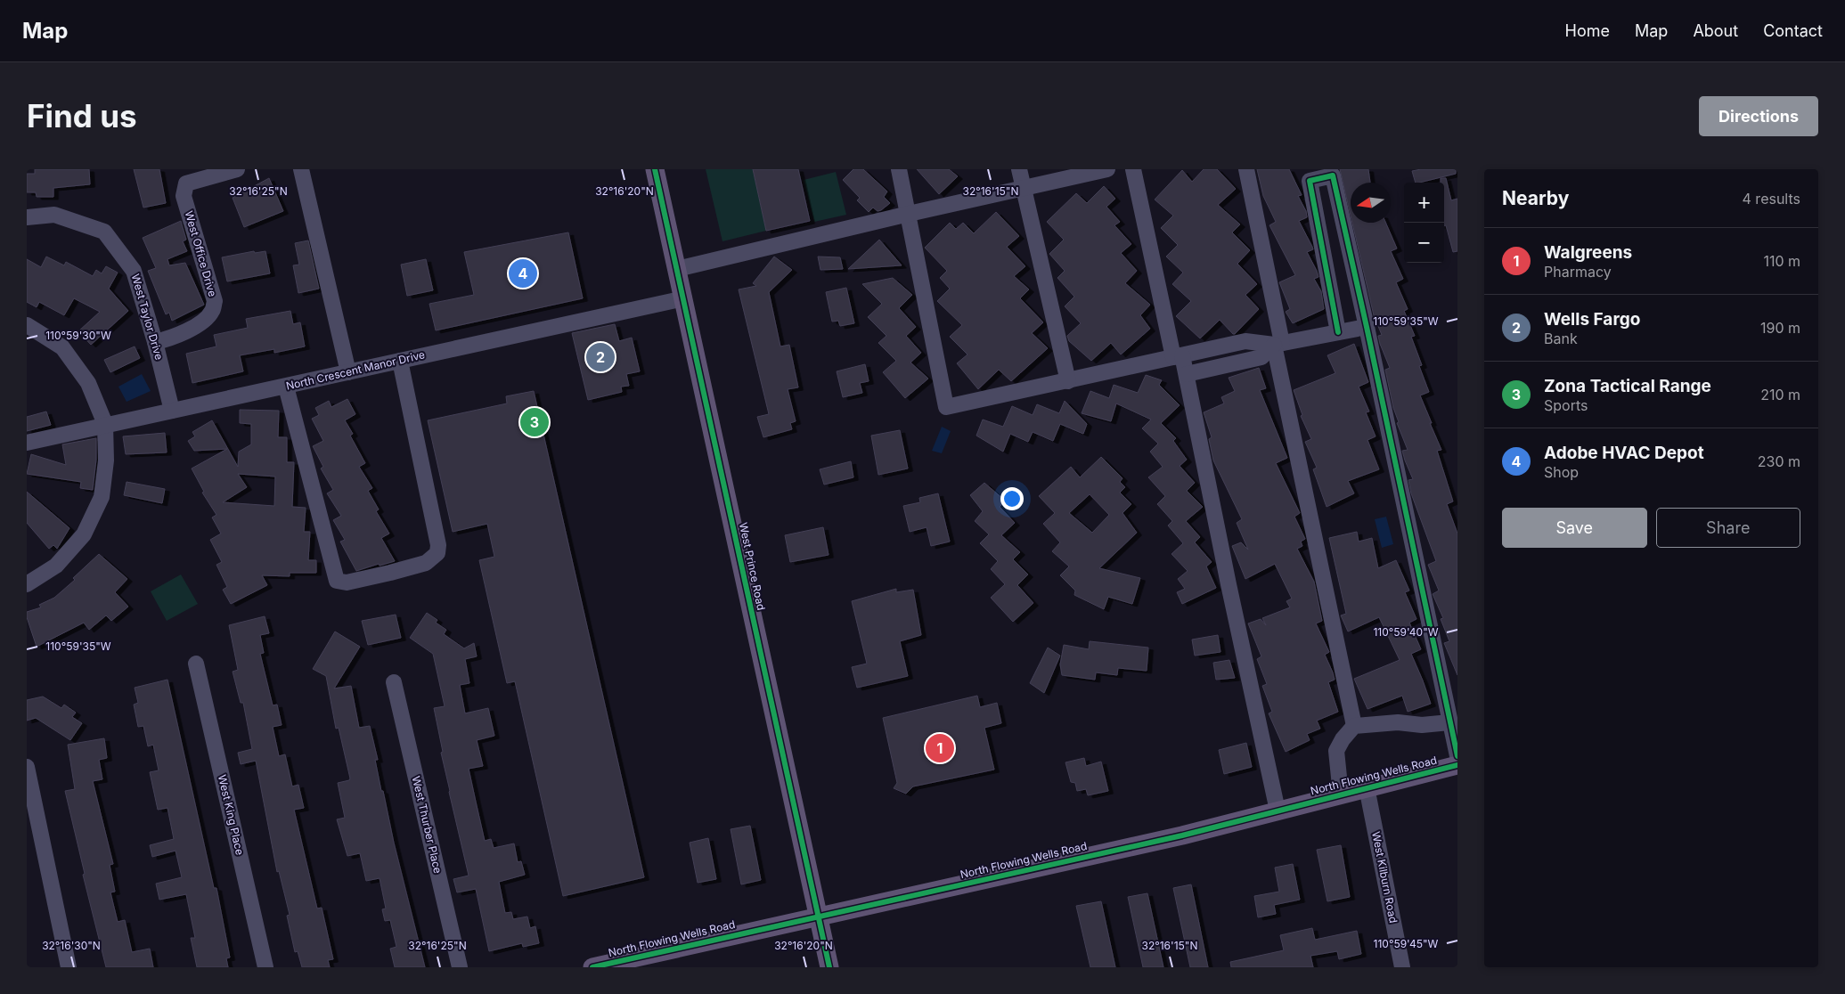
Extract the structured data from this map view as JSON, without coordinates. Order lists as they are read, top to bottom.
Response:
{
  "streets": {
    "main road": ["West Prince Road", "North Flowing Wells Road"],
    "street": [
      "West Office Drive",
      "West Taylor Drive",
      "North Crescent Manor Drive",
      "West King Place",
      "West Thurber Place",
      "West Kilburn Road"
    ]
  },
  "crossings": [
    ["West Office Drive", "West Taylor Drive"],
    ["West Taylor Drive", "North Crescent Manor Drive"],
    ["North Crescent Manor Drive", "West Prince Road"],
    ["West Prince Road", "North Flowing Wells Road"],
    ["North Flowing Wells Road", "West Kilburn Road"]
  ],
  "north": "left",
  "page": {
    "header": "Map",
    "nav": [
      "Home",
      "Map",
      "About",
      "Contact"
    ],
    "buttons": [
      "Directions",
      ["Save", "Share"]
    ],
    "title": "Find us",
    "heading": ["Nearby", "4 results"],
    "map_buttons": ["+", "−"],
    "list": [
      {
        "mark": "1",
        "name": "Walgreens",
        "note": "Pharmacy",
        "value": "110 m"
      },
      {
        "mark": "2",
        "name": "Wells Fargo",
        "note": "Bank",
        "value": "190 m"
      },
      {
        "mark": "3",
        "name": "Zona Tactical Range",
        "note": "Sports",
        "value": "210 m"
      },
      {
        "mark": "4",
        "name": "Adobe HVAC Depot",
        "note": "Shop",
        "value": "230 m"
      }
    ],
    "pins": [
      "4",
      "2",
      "3",
      "1"
    ]
  },
  "coordinates": [
    "32°16'25\"N",
    "32°16'20\"N",
    "32°16'15\"N",
    "110°59'35\"W",
    "110°59'30\"W",
    "110°59'40\"W",
    "110°59'45\"W",
    "32°16'30\"N"
  ]
}
